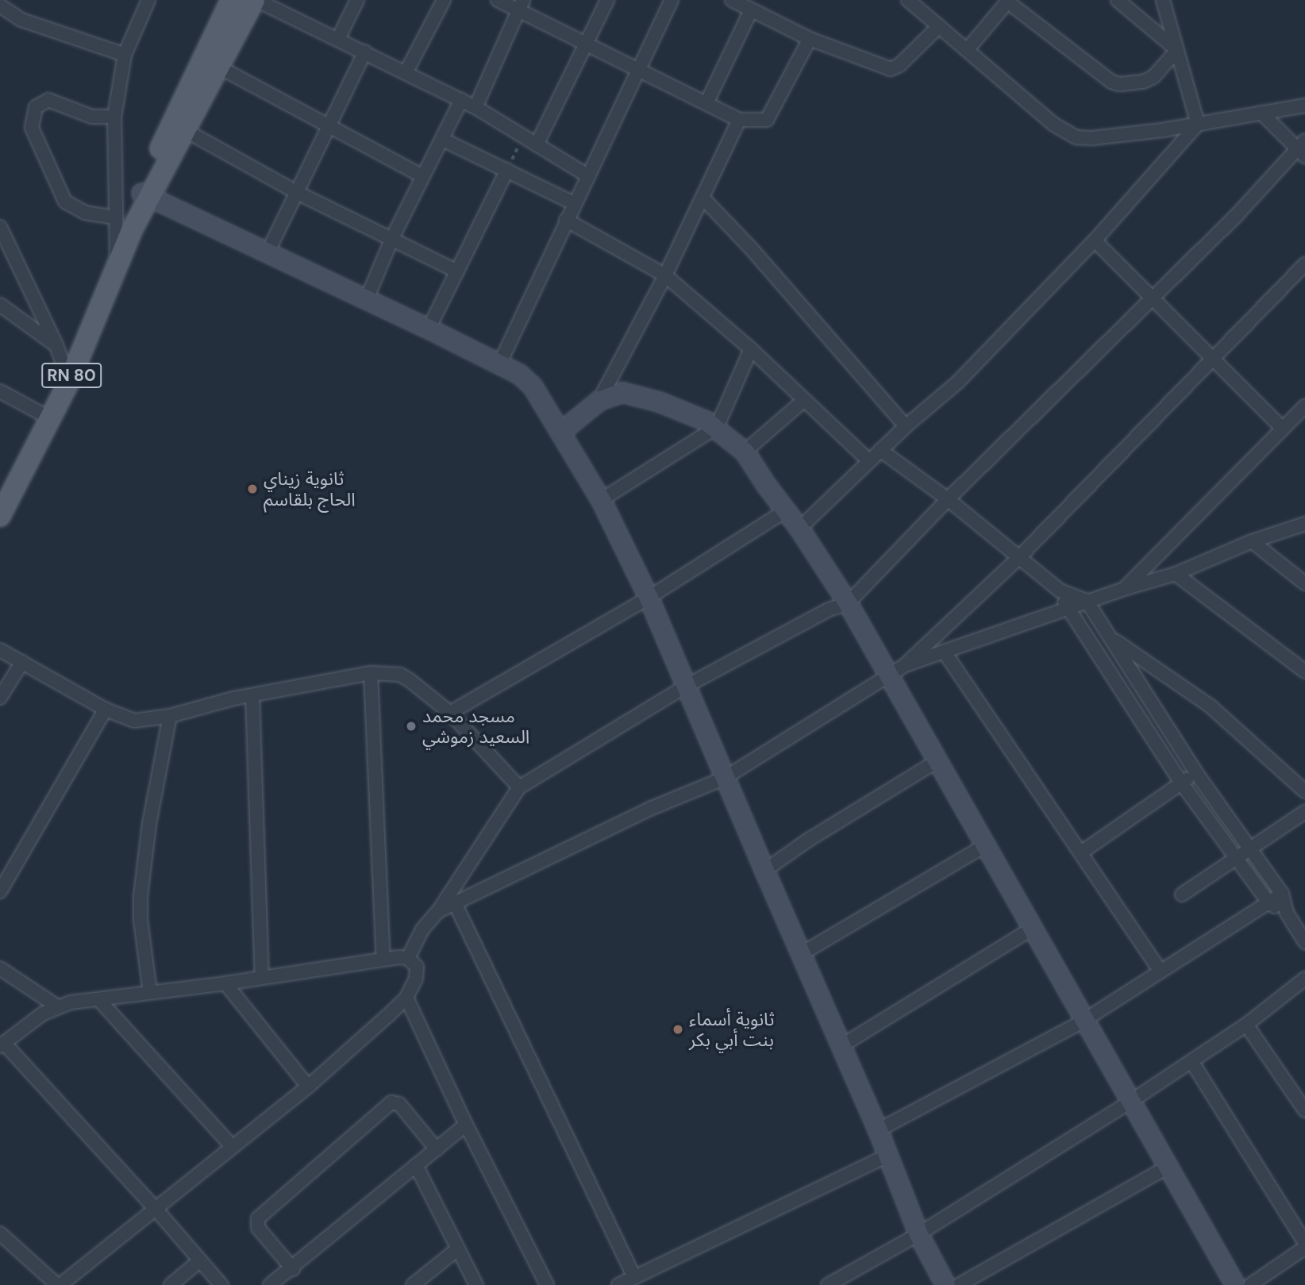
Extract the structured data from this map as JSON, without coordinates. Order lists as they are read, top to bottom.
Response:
{
  "streets": {
    "main road": ["RN 80"]
  },
  "places": ["ثانوية زيناي الحاج بلقاسم", "مسجد محمد السعيد زموشي", "ثانوية أسماء بنت أبي بكر"]
}
